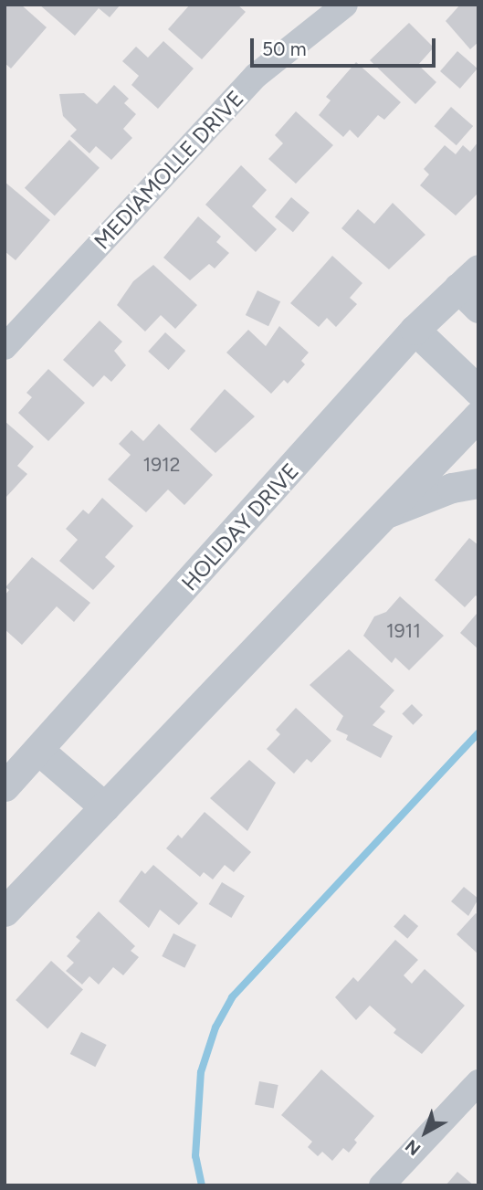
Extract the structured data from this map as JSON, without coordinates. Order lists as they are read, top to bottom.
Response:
{
  "streets": {
    "street": ["MEDIAMOLLE DRIVE", "HOLIDAY DRIVE"]
  },
  "house_numbers": ["1912", "1911"],
  "scale_bar": "50 m",
  "north": "bottom left"
}
